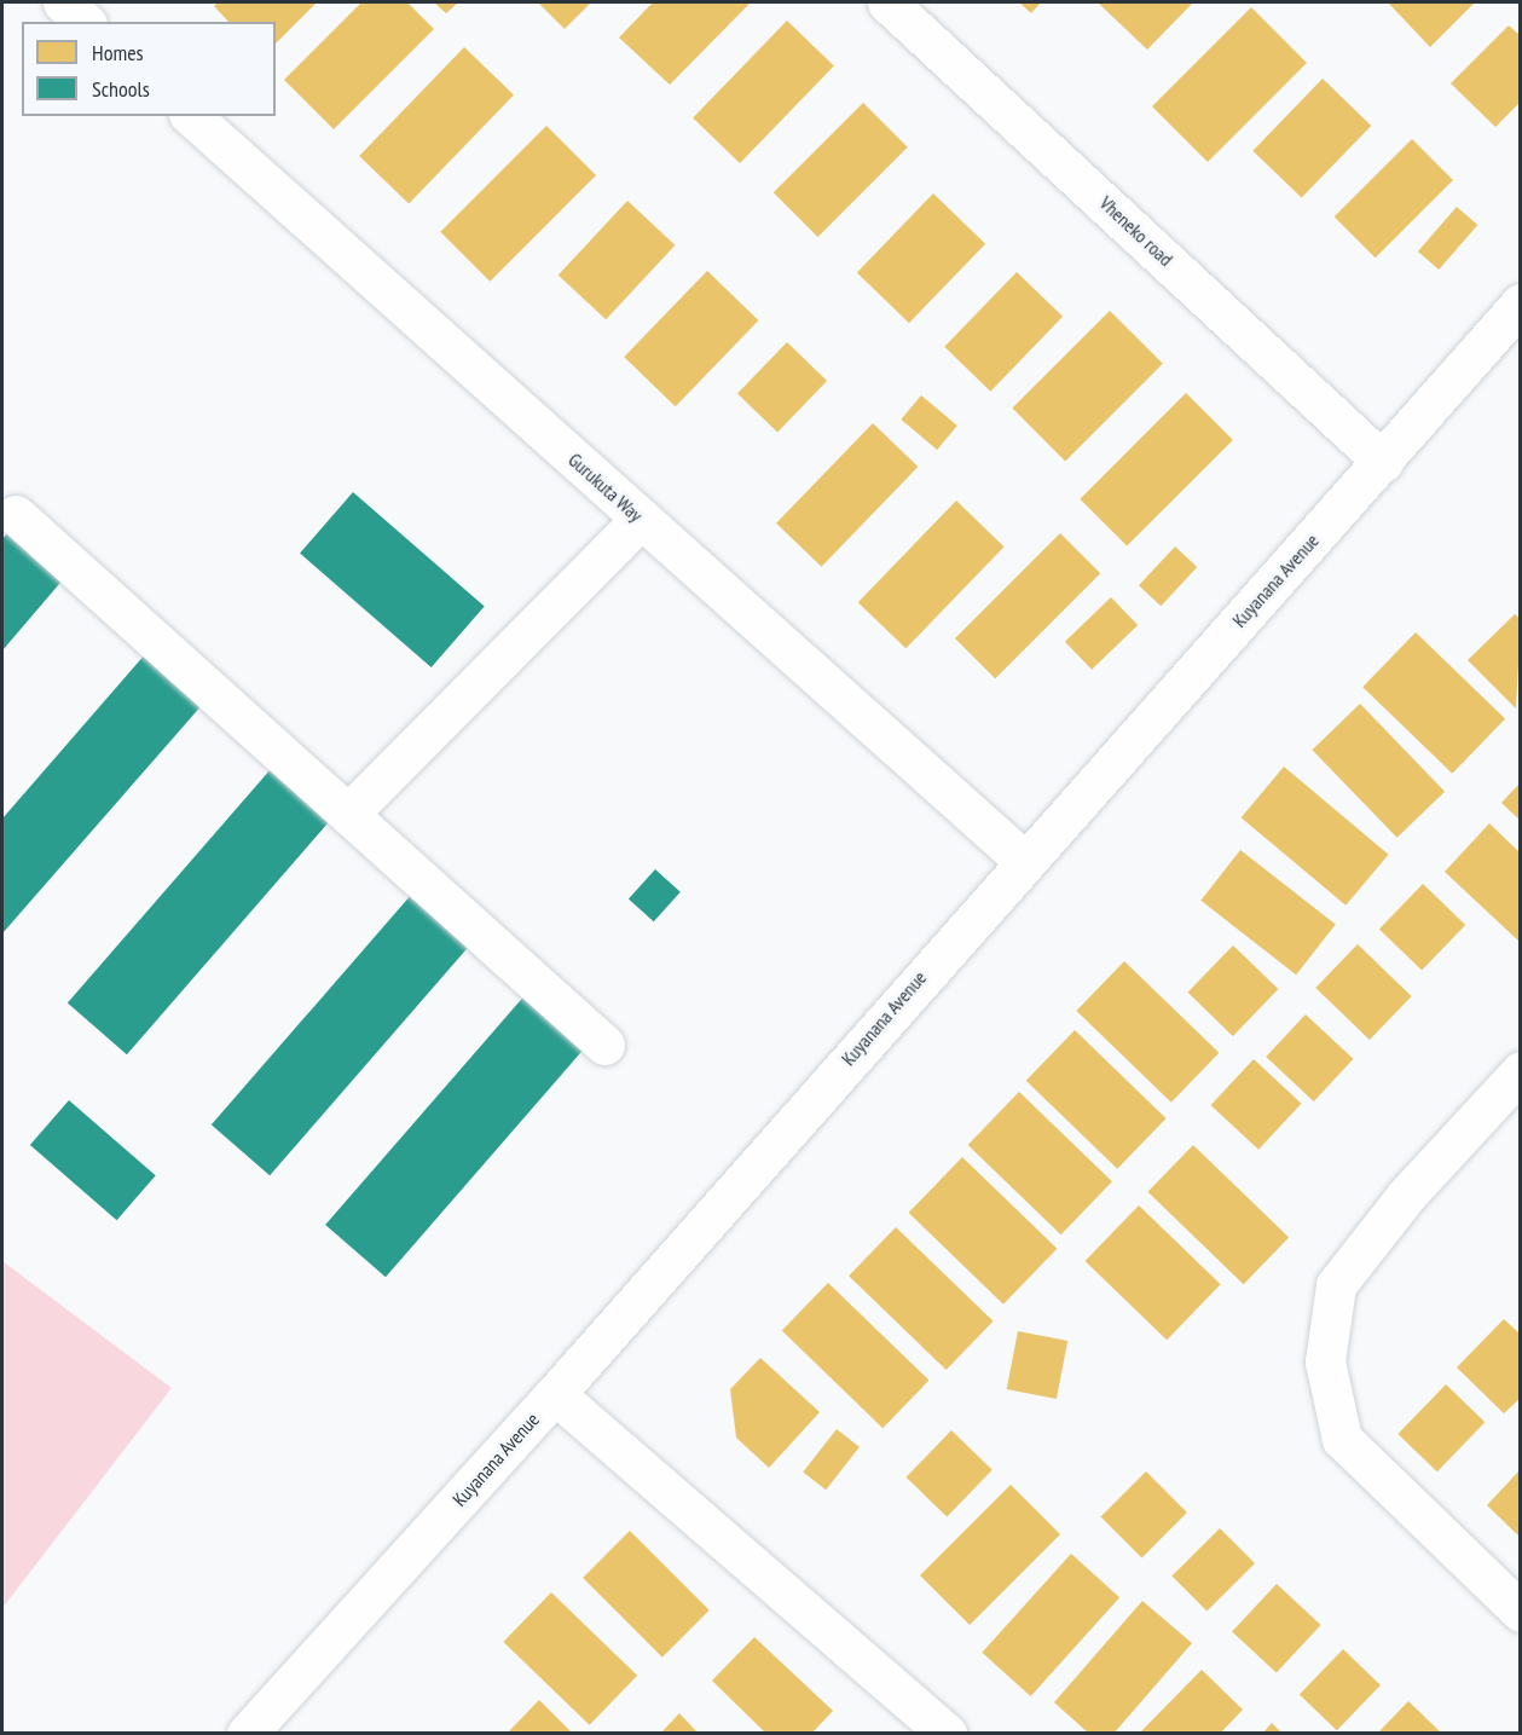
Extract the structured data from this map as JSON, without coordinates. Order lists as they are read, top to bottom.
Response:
{
  "streets": {
    "street": ["Vheneko road", "Gurukuta Way", "Kuyanana Avenue"]
  },
  "crossings": [
    ["Vheneko road", "Kuyanana Avenue"],
    ["Gurukuta Way", "Kuyanana Avenue"]
  ],
  "legend": ["Homes", "Schools"]
}
